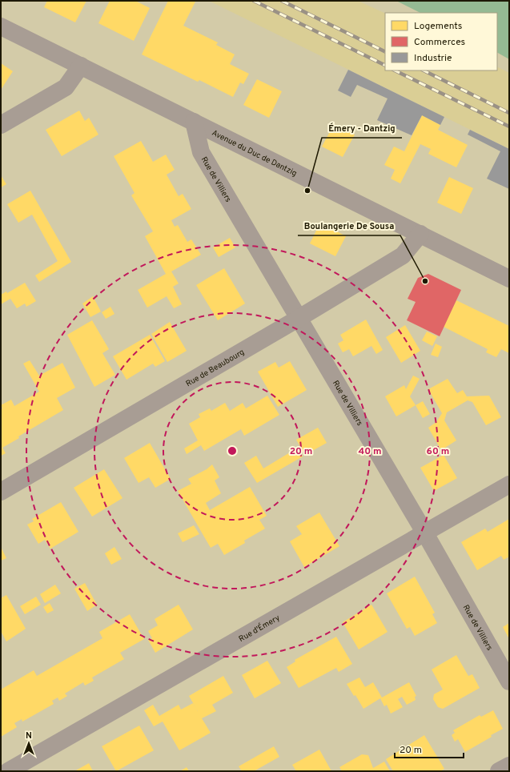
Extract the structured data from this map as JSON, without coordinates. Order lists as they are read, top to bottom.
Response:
{
  "streets": {
    "street": [
      "Avenue du Duc de Dantzig",
      "Rue de Villiers",
      "Rue de Beaubourg",
      "Rue d'Émery"
    ]
  },
  "crossings": [
    ["Avenue du Duc de Dantzig", "Rue de Villiers"],
    ["Avenue du Duc de Dantzig", "Rue de Beaubourg"],
    ["Rue de Villiers", "Rue de Beaubourg"],
    ["Rue de Villiers", "Rue d'Émery"]
  ],
  "places": ["Émery - Dantzig", "Boulangerie De Sousa"],
  "legend": ["Logements", "Commerces", "Industrie"],
  "scale_bar": "20 m",
  "north": "top",
  "rings": ["20 m", "40 m", "60 m"]
}
